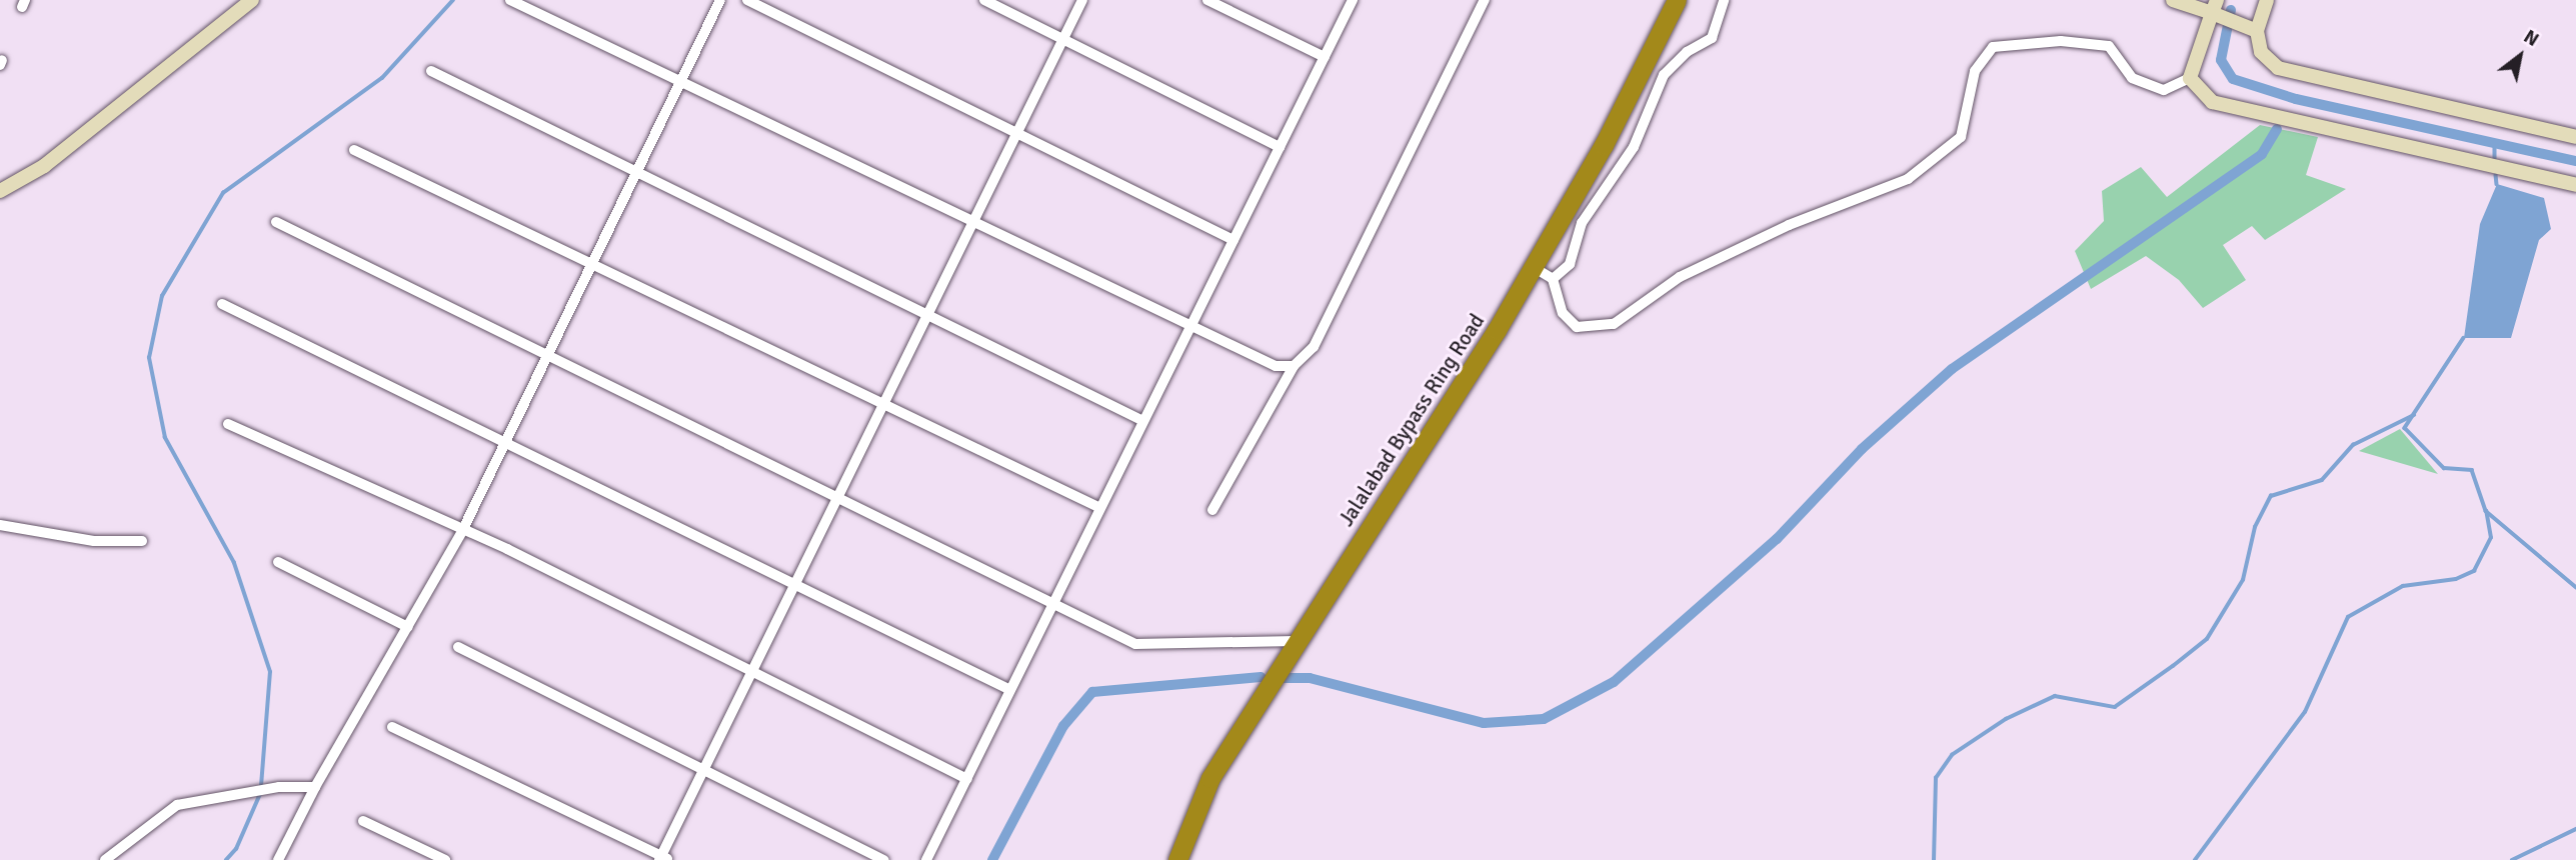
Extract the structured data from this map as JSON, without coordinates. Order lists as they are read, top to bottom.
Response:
{
  "streets": {
    "highway": ["Jalalabad Bypass Ring Road"]
  },
  "north": "top right"
}
